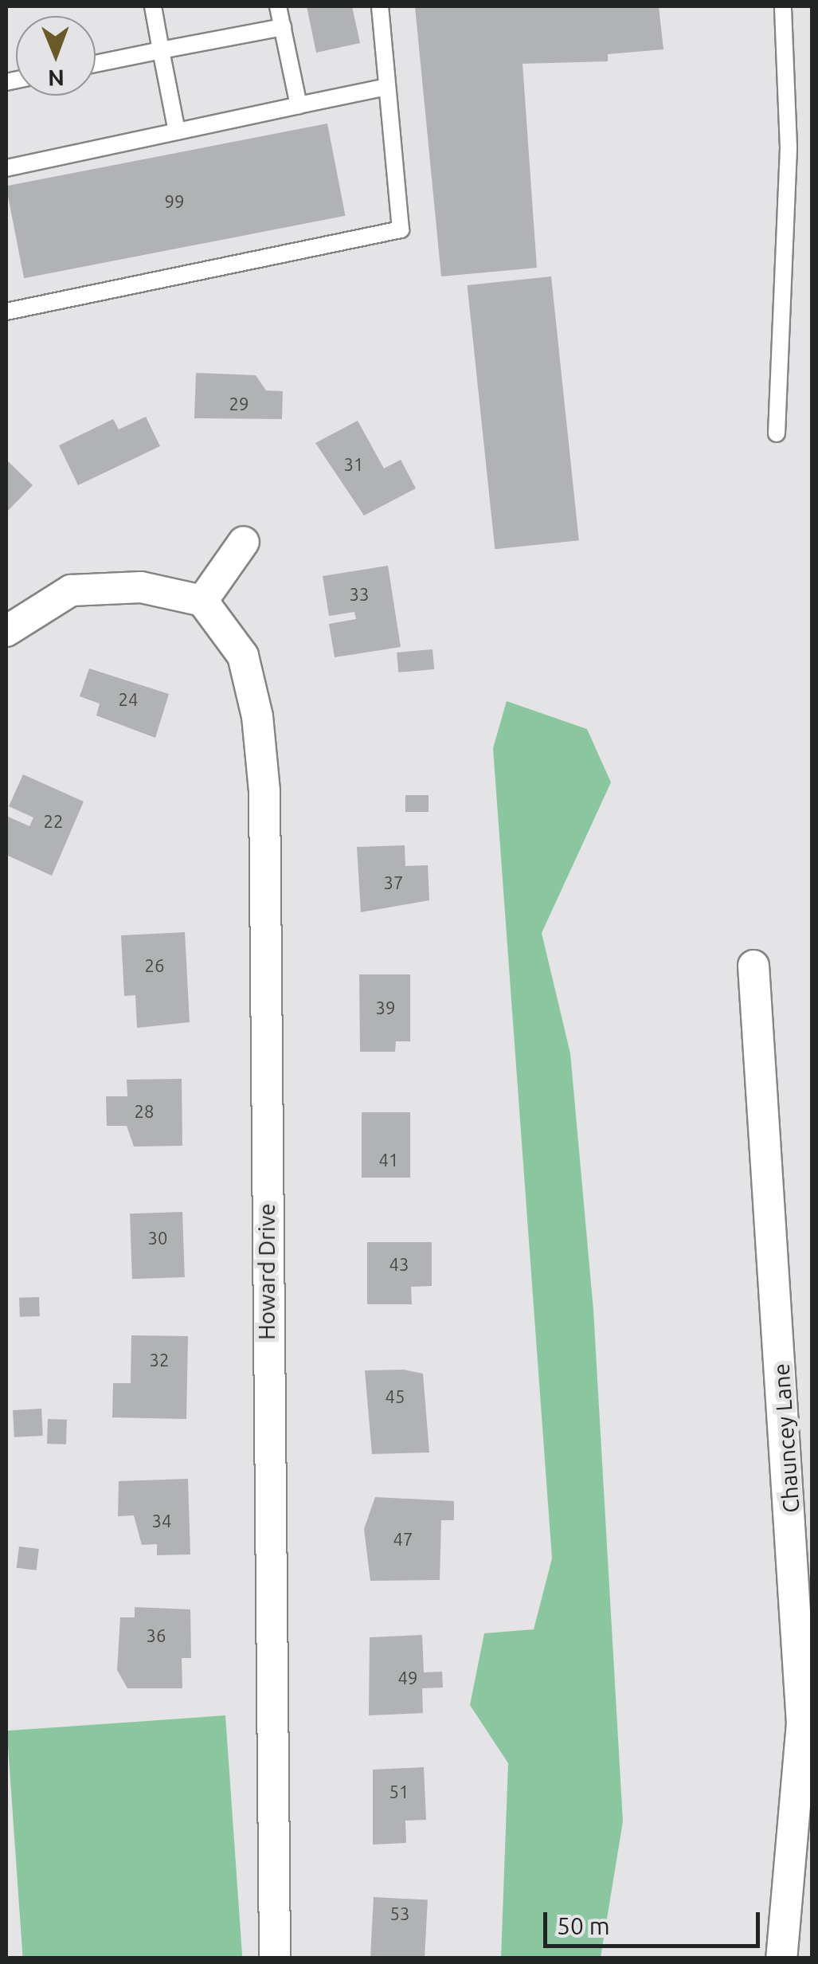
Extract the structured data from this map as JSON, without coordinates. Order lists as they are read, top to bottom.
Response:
{
  "streets": {
    "street": ["Howard Drive", "Chauncey Lane"]
  },
  "house_numbers": [
    "99",
    "29",
    "31",
    "33",
    "24",
    "22",
    "37",
    "26",
    "39",
    "28",
    "41",
    "30",
    "43",
    "32",
    "45",
    "34",
    "47",
    "36",
    "49",
    "51",
    "53"
  ],
  "scale_bar": "50 m",
  "north": "bottom"
}
